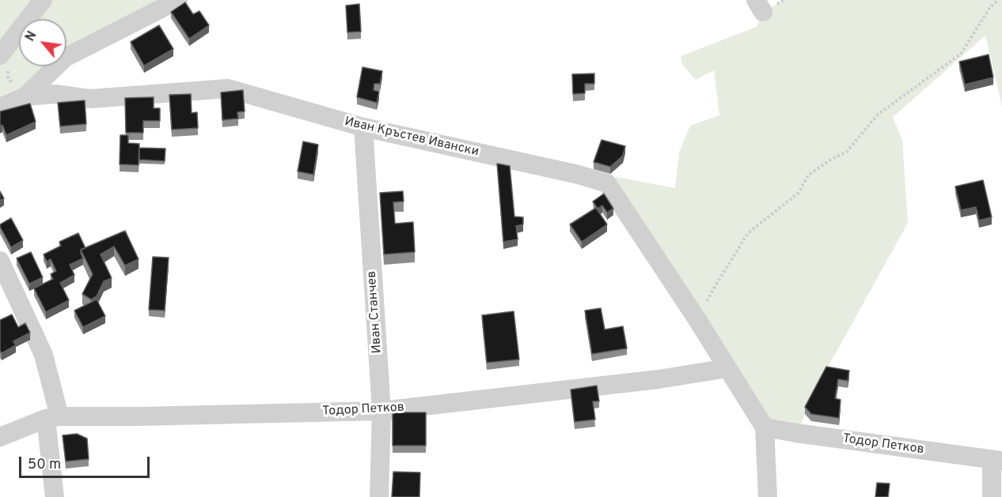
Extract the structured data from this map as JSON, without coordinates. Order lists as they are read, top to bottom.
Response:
{
  "streets": {
    "street": ["Иван Кръстев Ивански", "Иван Станчев", "Тодор Петков"]
  },
  "crossings": [
    ["Иван Кръстев Ивански", "Иван Станчев"],
    ["Иван Кръстев Ивански", "Тодор Петков"],
    ["Иван Станчев", "Тодор Петков"]
  ],
  "scale_bar": "50 m",
  "north": "top left"
}
